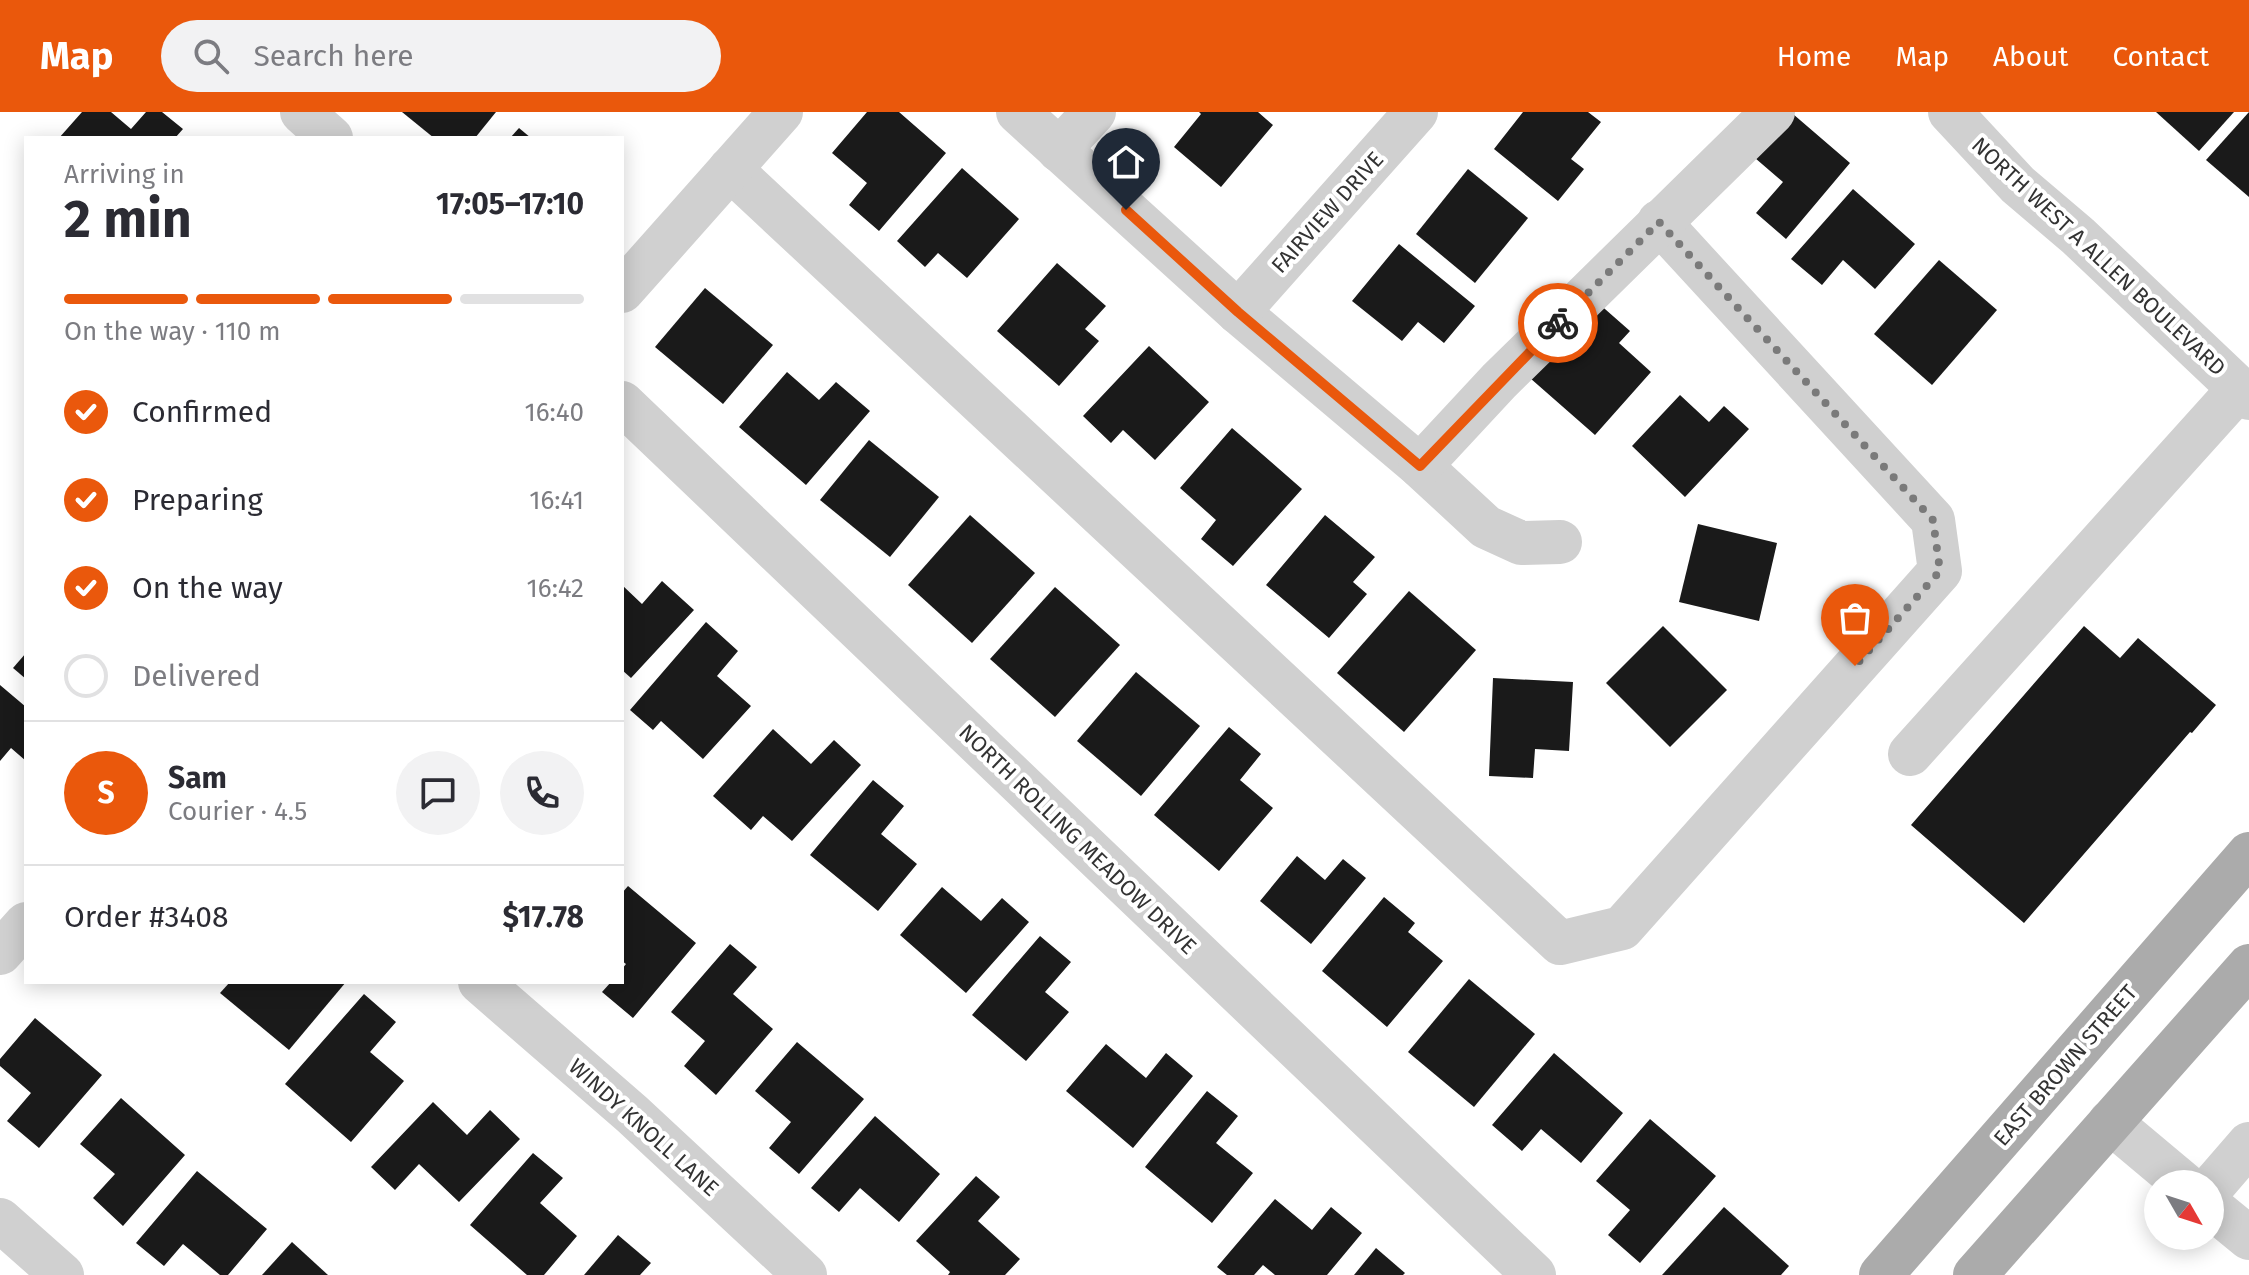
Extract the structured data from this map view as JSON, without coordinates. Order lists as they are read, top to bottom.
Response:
{
  "streets": {
    "main road": ["EAST BROWN STREET"],
    "street": [
      "FAIRVIEW DRIVE",
      "NORTH WEST A ALLEN BOULEVARD",
      "NORTH ROLLING MEADOW DRIVE",
      "WINDY KNOLL LANE"
    ]
  },
  "north": "bottom right",
  "page": {
    "header": "Map",
    "search": "Search here",
    "nav": [
      "Home",
      "Map",
      "About",
      "Contact"
    ],
    "heading": ["2 min", "Arriving in", "17:05–17:10"],
    "panel": [
      "Sam",
      "Courier · 4.5",
      "Order #3408",
      "$17.78"
    ],
    "bar": "On the way · 110 m",
    "list": [
      ["Confirmed", "16:40"],
      ["Preparing", "16:41"],
      ["On the way", "16:42"],
      "Delivered"
    ],
    "round": "S"
  }
}
